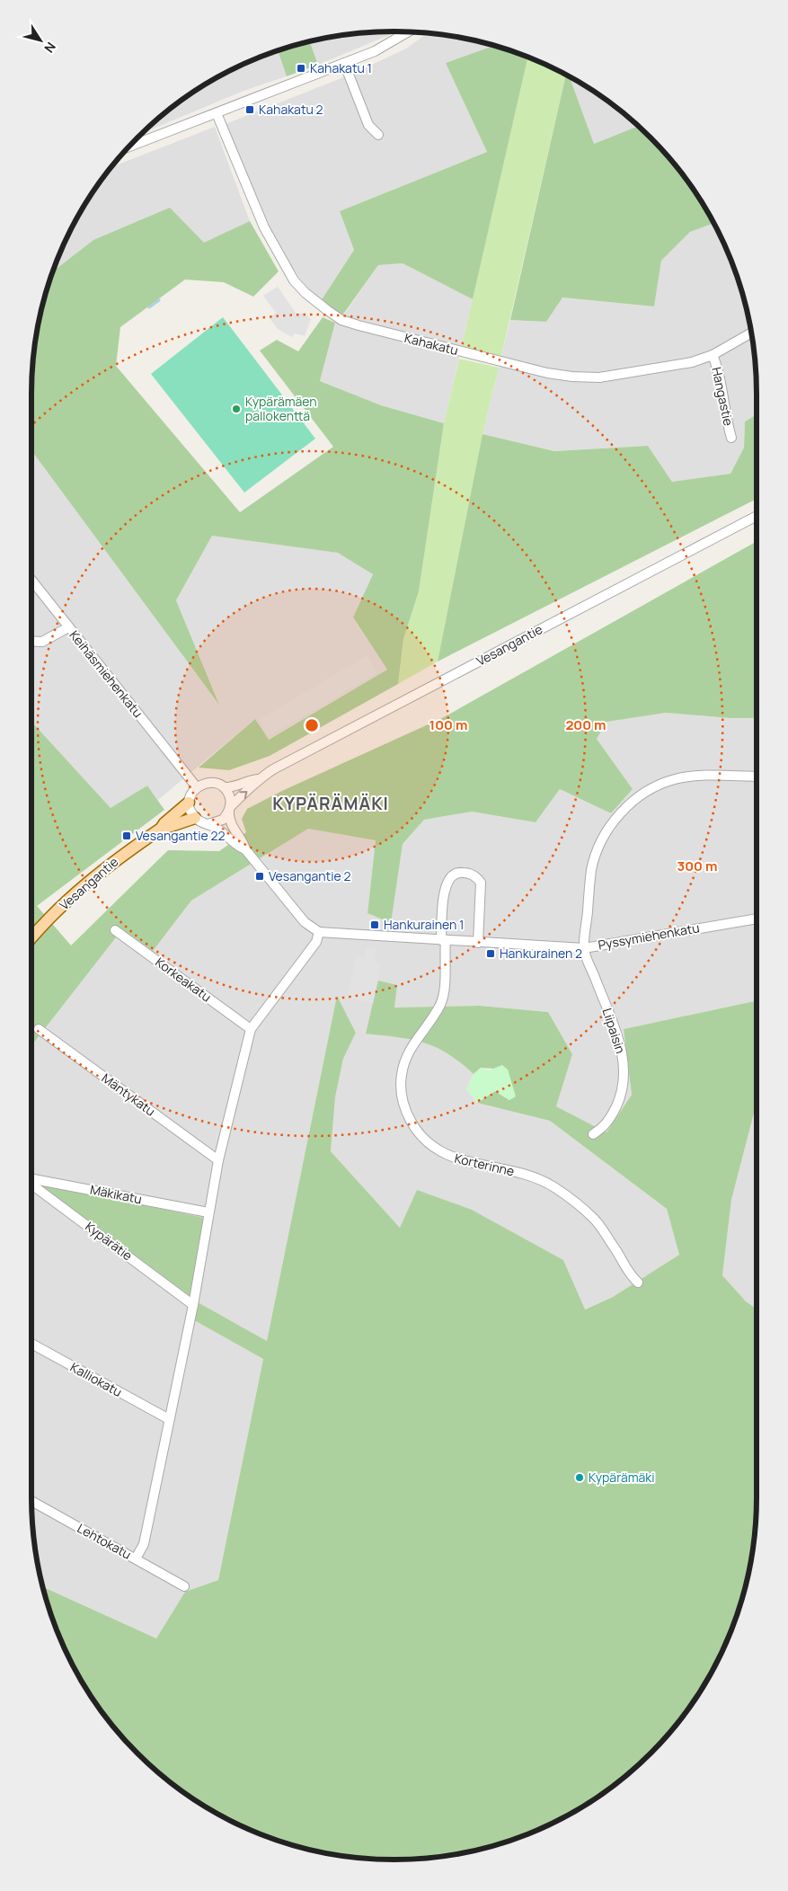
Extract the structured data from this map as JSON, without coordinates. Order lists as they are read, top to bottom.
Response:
{
  "streets": {
    "main road": ["Vesangantie"],
    "street": [
      "Kahakatu",
      "Hangastie",
      "Keihäsmiehenkatu",
      "Pyssymiehenkatu",
      "Korkeakatu",
      "Liipaisin",
      "Mäntykatu",
      "Korterinne",
      "Mäkikatu",
      "Kypärätie",
      "Kalliokatu",
      "Lehtokatu"
    ]
  },
  "crossings": [
    ["Kahakatu", "Hangastie"],
    ["Vesangantie", "Keihäsmiehenkatu"],
    ["Pyssymiehenkatu", "Liipaisin"],
    ["Pyssymiehenkatu", "Korterinne"]
  ],
  "districts": ["KYPÄRÄMÄKI"],
  "places": {
    "transit": [
      "Kahakatu 1",
      "Kahakatu 2",
      "Vesangantie 22",
      "Vesangantie 2",
      "Hankurainen 1",
      "Hankurainen 2"
    ],
    "other": ["Kypärämäen pallokenttä", "Kypärämäki"]
  },
  "north": "bottom right",
  "rings": ["100 m", "200 m", "300 m"]
}
